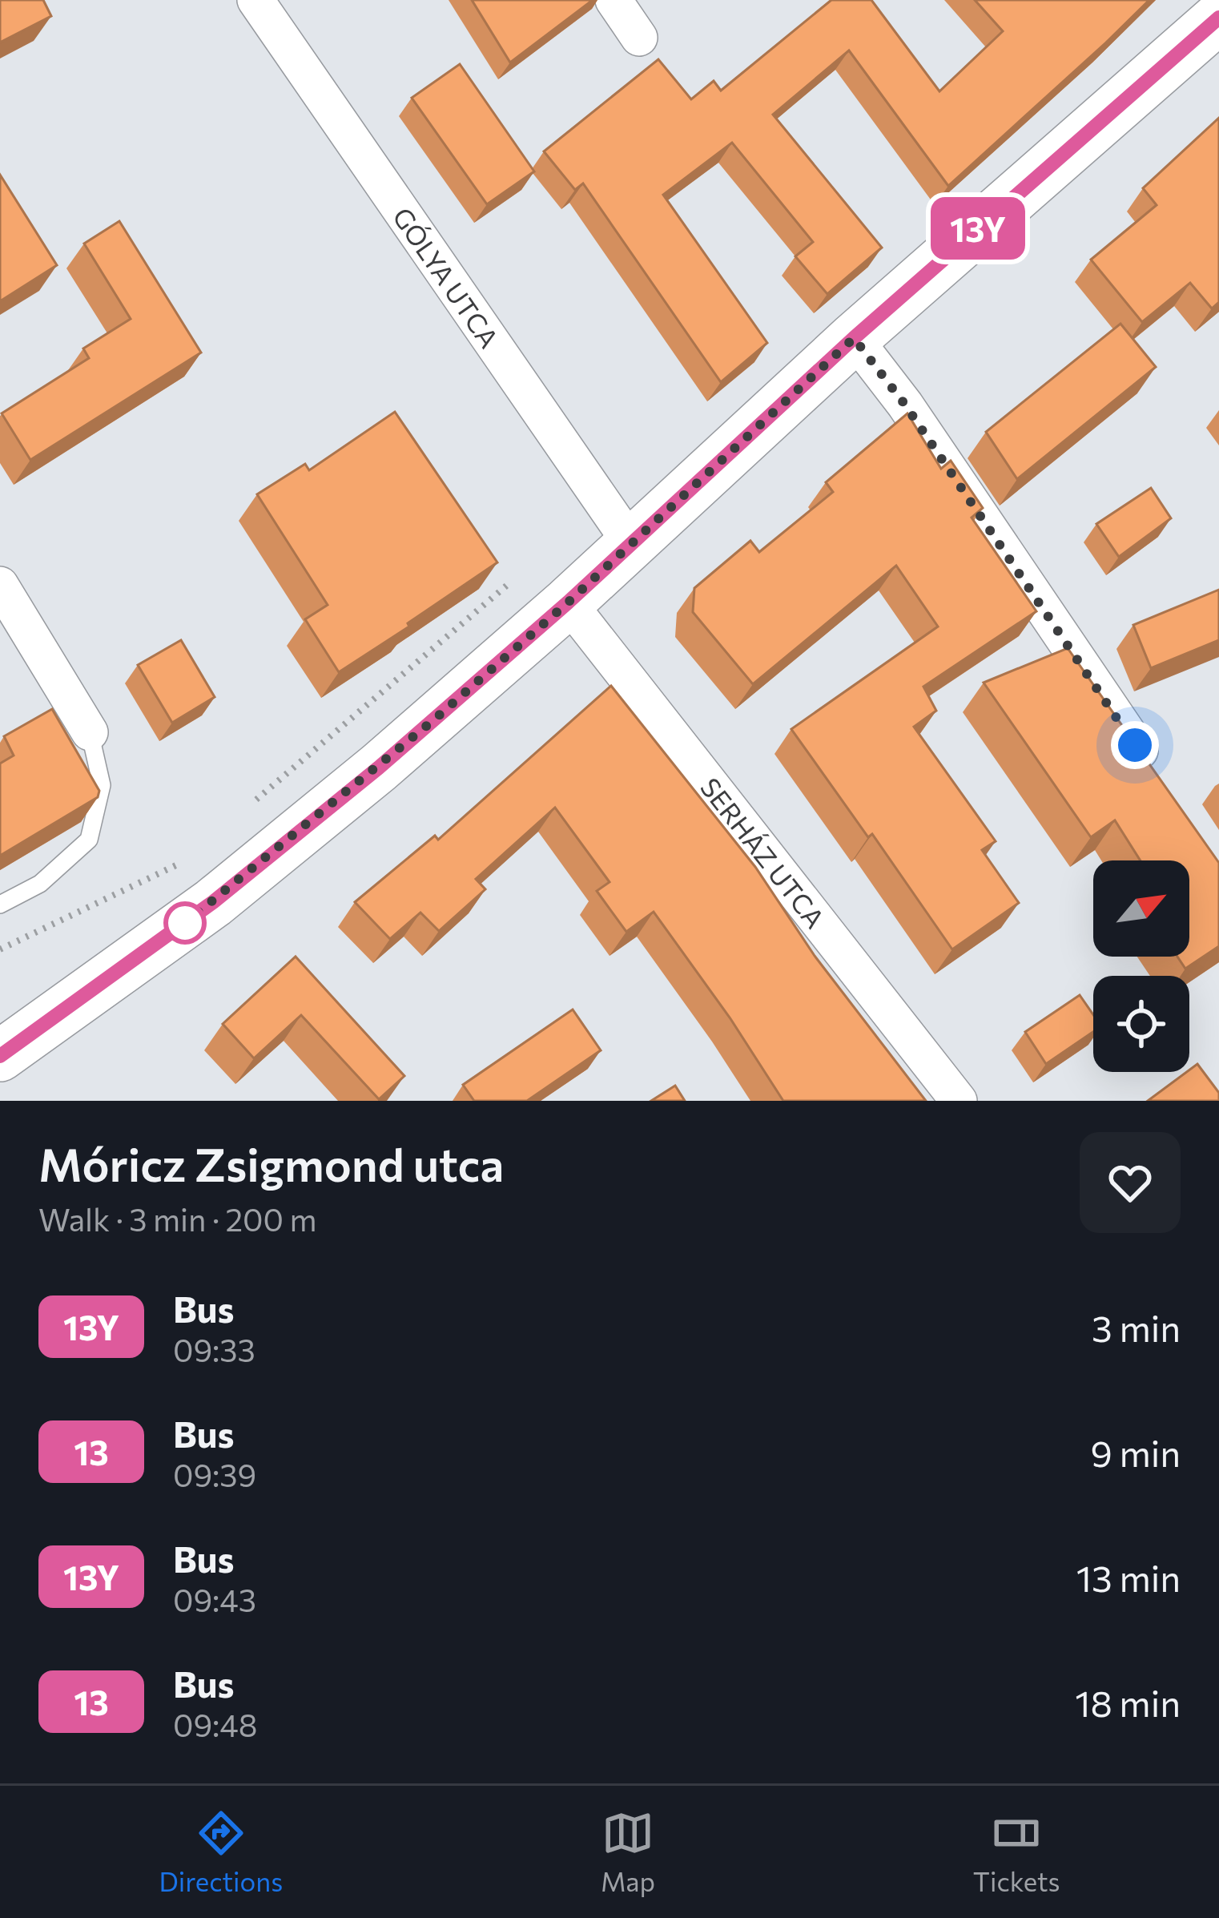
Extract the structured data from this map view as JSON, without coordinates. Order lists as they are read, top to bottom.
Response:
{
  "streets": {
    "street": ["GÓLYA UTCA", "SERHÁZ UTCA"]
  },
  "lines": ["bus line 13Y"],
  "north": "top right",
  "page": {
    "on_map": "13Y",
    "heading": ["Móricz Zsigmond utca", "Walk · 3 min · 200 m"],
    "list": [
      {
        "mark": "13Y",
        "name": "Bus",
        "note": "09:33",
        "value": "3 min"
      },
      {
        "mark": "13",
        "name": "Bus",
        "note": "09:39",
        "value": "9 min"
      },
      {
        "mark": "13Y",
        "name": "Bus",
        "note": "09:43",
        "value": "13 min"
      },
      {
        "mark": "13",
        "name": "Bus",
        "note": "09:48",
        "value": "18 min"
      }
    ],
    "tabs": ["Directions", "Map", "Tickets"]
  }
}
